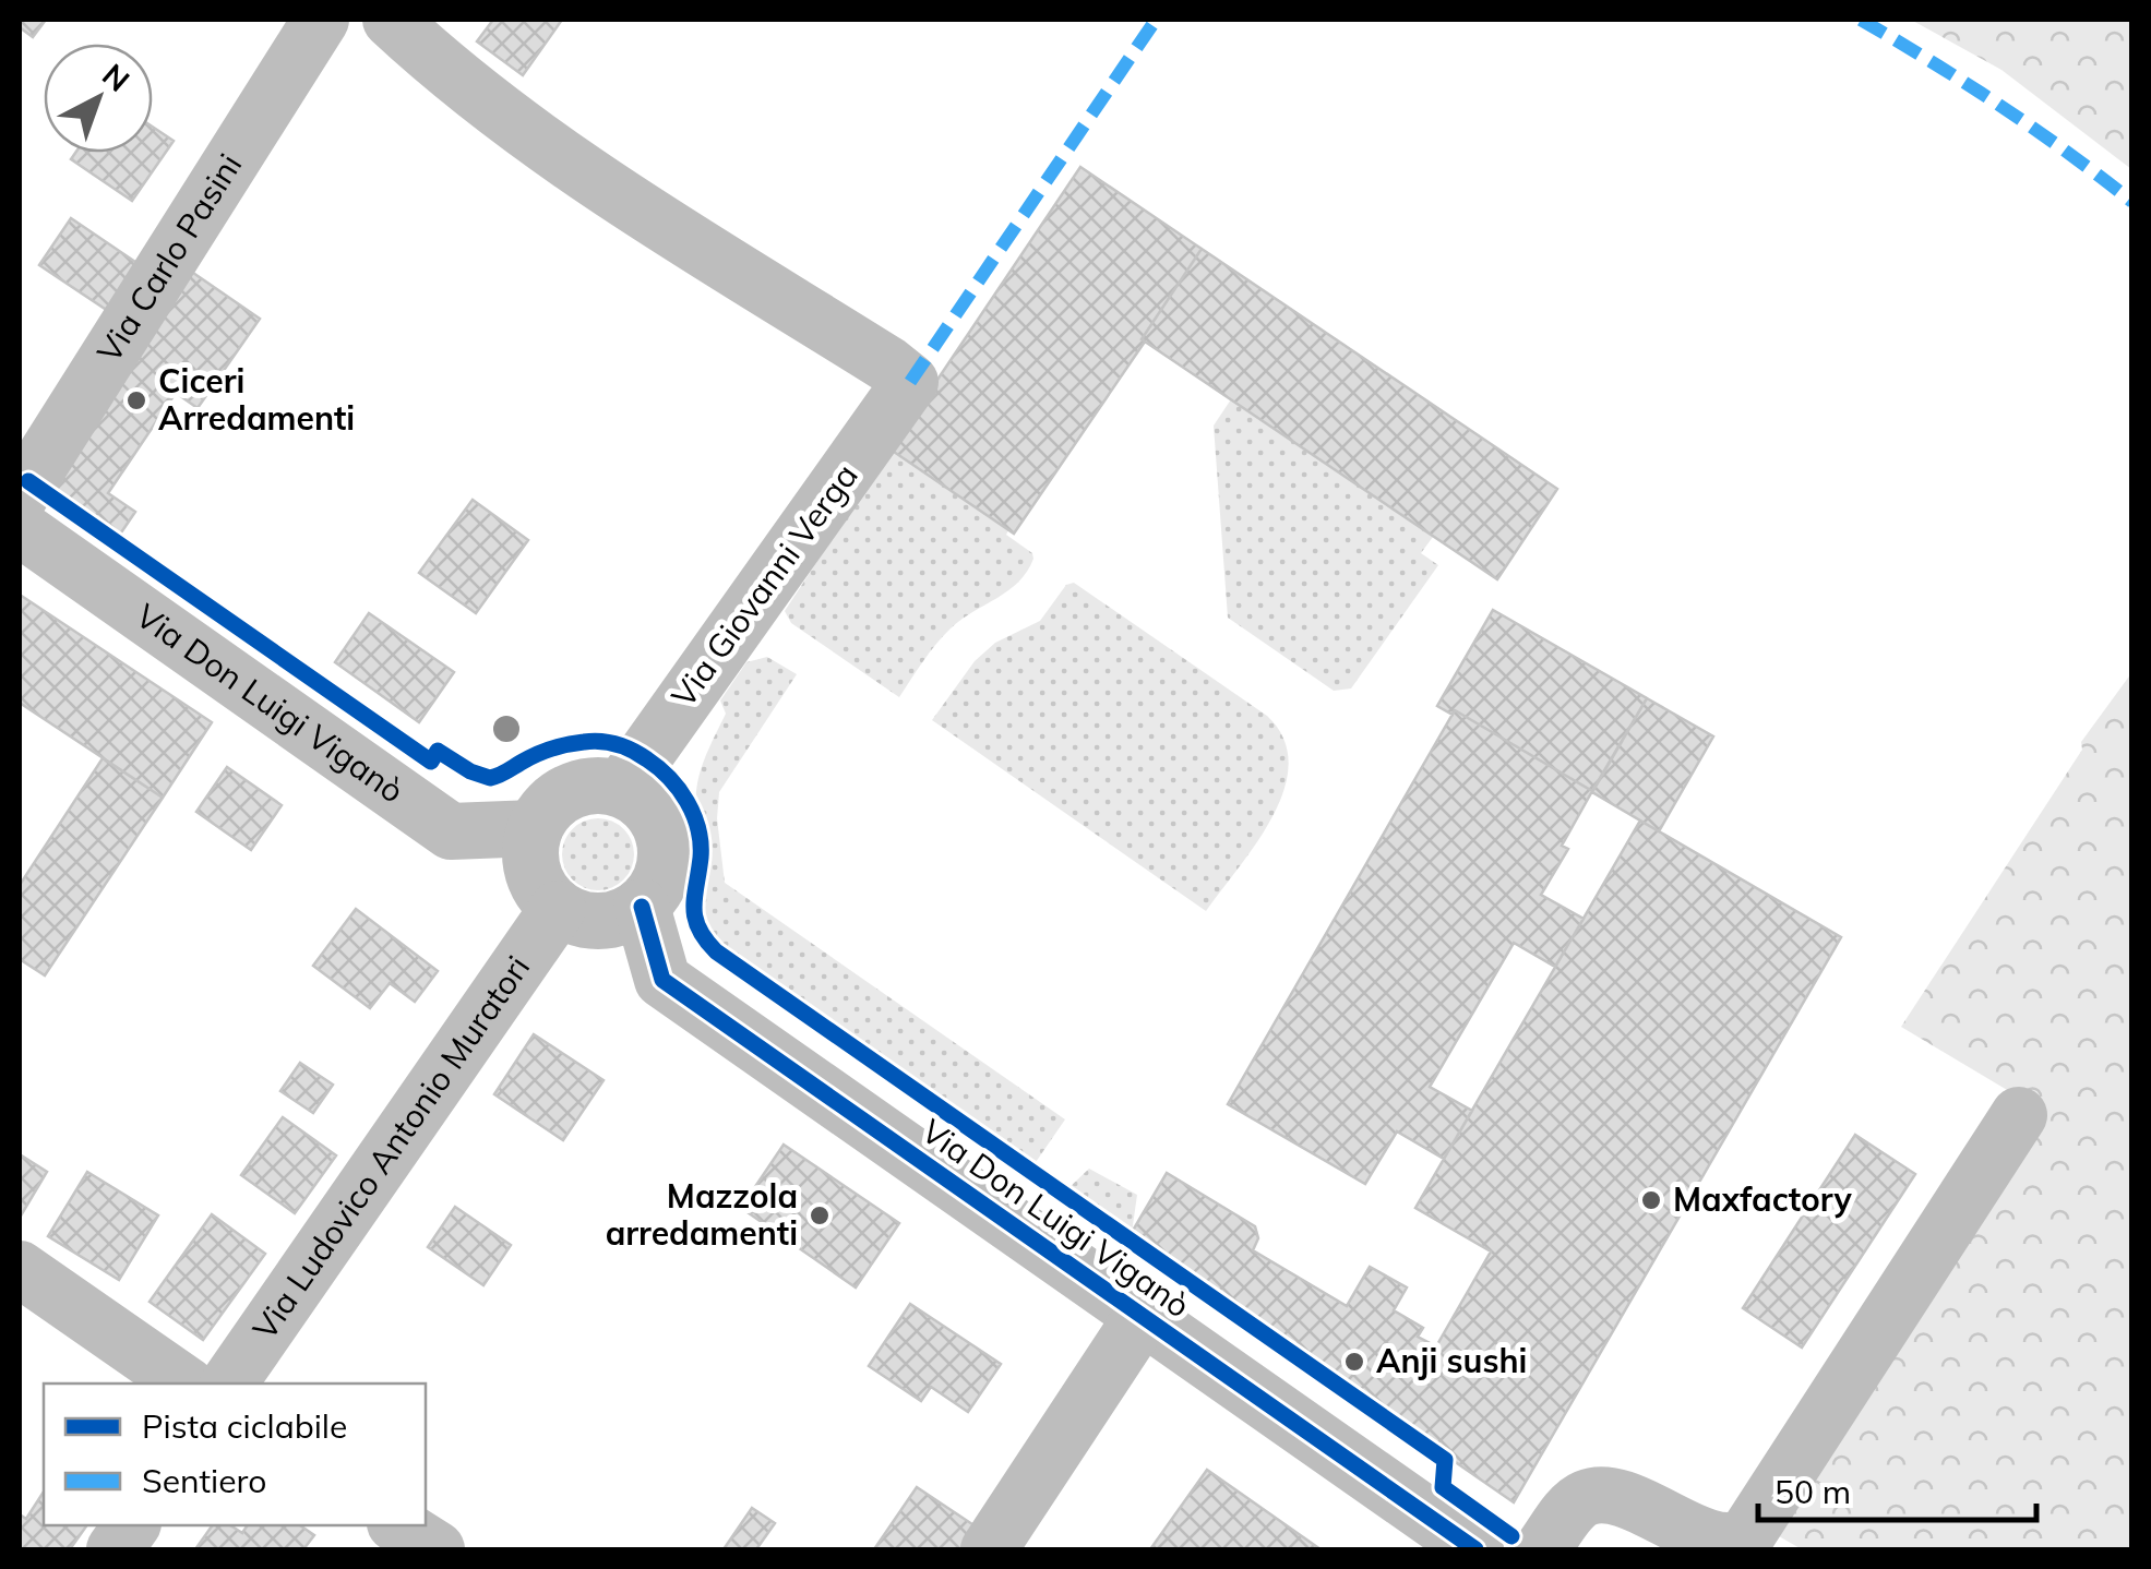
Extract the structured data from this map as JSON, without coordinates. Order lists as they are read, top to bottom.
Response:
{
  "streets": {
    "street": [
      "Via Carlo Pasini",
      "Via Giovanni Verga",
      "Via Don Luigi Viganò",
      "Via Ludovico Antonio Muratori"
    ]
  },
  "crossings": [
    ["Via Giovanni Verga", "Via Don Luigi Viganò"],
    ["Via Giovanni Verga", "Via Ludovico Antonio Muratori"],
    ["Via Don Luigi Viganò", "Via Ludovico Antonio Muratori"]
  ],
  "places": [
    "Ciceri Arredamenti",
    "Maxfactory",
    "Mazzola arredamenti",
    "Anji sushi"
  ],
  "legend": ["Pista ciclabile", "Sentiero"],
  "scale_bar": "50 m",
  "north": "top right"
}
